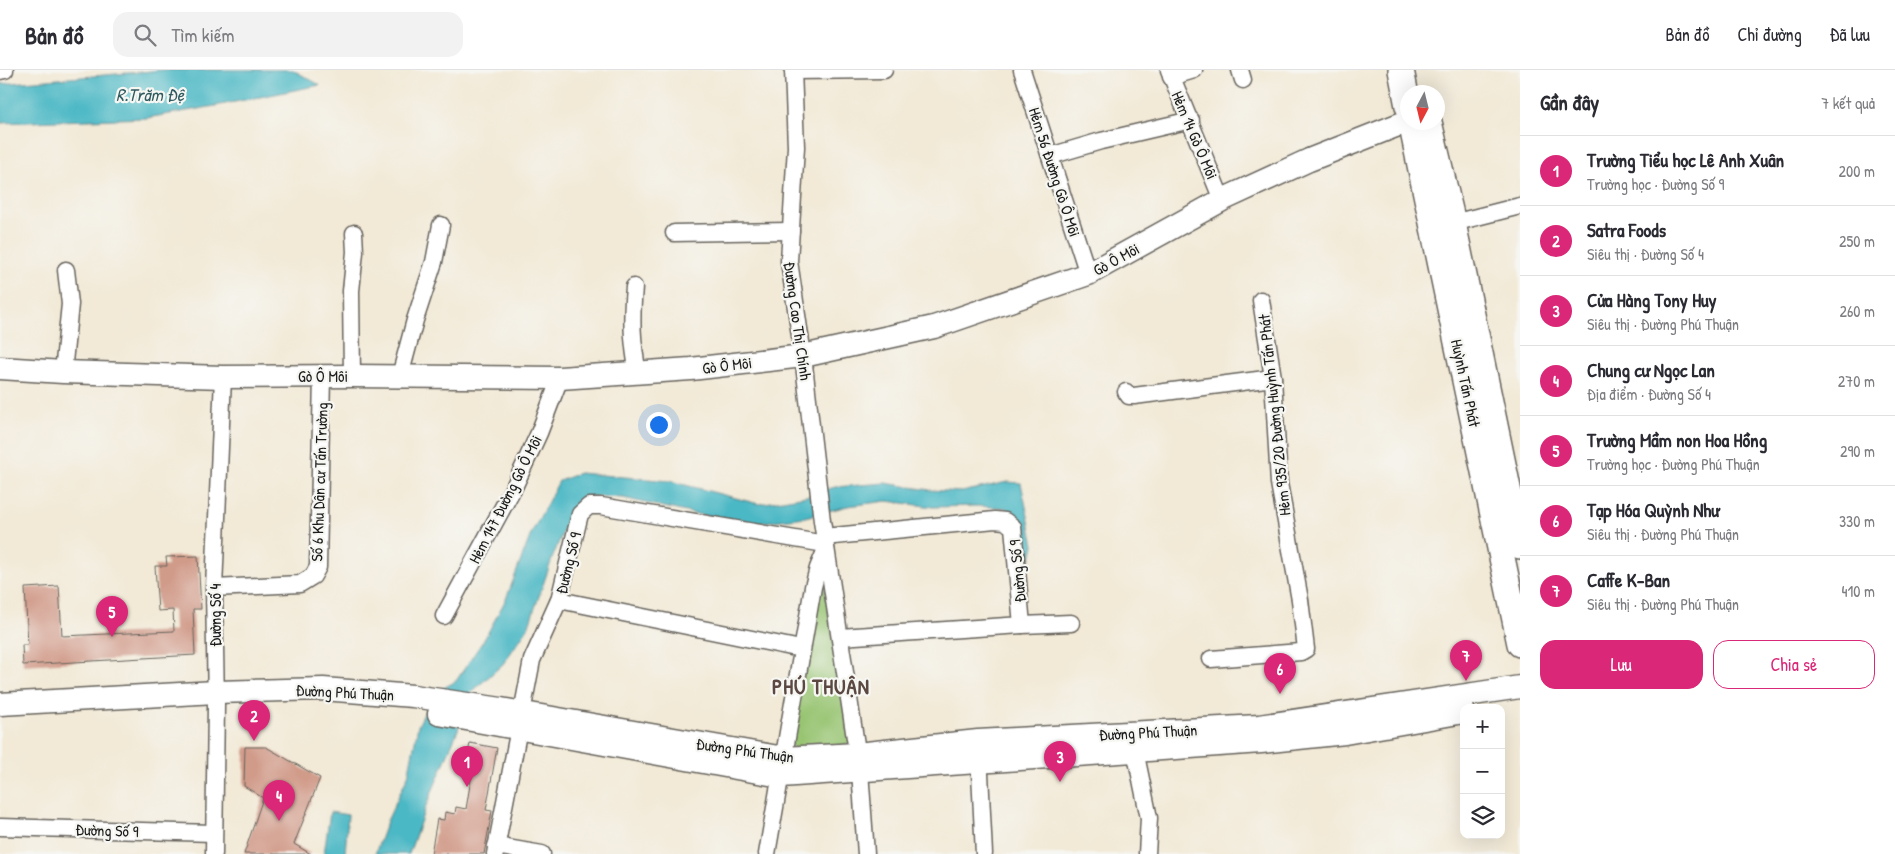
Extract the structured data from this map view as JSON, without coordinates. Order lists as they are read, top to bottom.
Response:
{
  "streets": {
    "main road": ["Huỳnh Tấn Phát"],
    "street": [
      "Hẻm 14 Gò Ô Môi",
      "Hẻm 56 Đường Gò Ô Môi",
      "Gò Ô Môi",
      "Đường Cao Thị Chính",
      "Hẻm 935/20 Đường Huỳnh Tấn Phát",
      "Số 6 Khu Dân cư Tấn Trường",
      "Hẻm 147 Đường Gò Ô Môi",
      "Đường Số 9",
      "Đường Số 4",
      "Đường Phú Thuận"
    ]
  },
  "crossings": [
    ["Hẻm 14 Gò Ô Môi", "Gò Ô Môi"],
    ["Hẻm 56 Đường Gò Ô Môi", "Gò Ô Môi"],
    ["Gò Ô Môi", "Đường Cao Thị Chính"],
    ["Gò Ô Môi", "Số 6 Khu Dân cư Tấn Trường"],
    ["Gò Ô Môi", "Hẻm 147 Đường Gò Ô Môi"],
    ["Gò Ô Môi", "Đường Số 4"],
    ["Đường Cao Thị Chính", "Đường Số 9"],
    ["Số 6 Khu Dân cư Tấn Trường", "Đường Số 4"],
    ["Đường Số 9", "Đường Số 4"],
    ["Đường Số 9", "Đường Phú Thuận"],
    ["Đường Số 4", "Đường Phú Thuận"]
  ],
  "districts": ["PHÚ THUẬN"],
  "water": ["R.Trăm Đệ"],
  "north": "bottom",
  "page": {
    "header": "Bản đồ",
    "search": "Tìm kiếm",
    "nav": ["Bản đồ", "Chỉ đường", "Đã lưu"],
    "heading": ["Gần đây", "7 kết quả"],
    "list": [
      {
        "mark": "1",
        "name": "Trường Tiểu học Lê Anh Xuân",
        "note": "Trường học · Đường Số 9",
        "value": "200 m"
      },
      {
        "mark": "2",
        "name": "Satra Foods",
        "note": "Siêu thị · Đường Số 4",
        "value": "250 m"
      },
      {
        "mark": "3",
        "name": "Cửa Hàng Tony Huy",
        "note": "Siêu thị · Đường Phú Thuận",
        "value": "260 m"
      },
      {
        "mark": "4",
        "name": "Chung cư Ngọc Lan",
        "note": "Địa điểm · Đường Số 4",
        "value": "270 m"
      },
      {
        "mark": "5",
        "name": "Trường Mầm non Hoa Hồng",
        "note": "Trường học · Đường Phú Thuận",
        "value": "290 m"
      },
      {
        "mark": "6",
        "name": "Tạp Hóa Quỳnh Như",
        "note": "Siêu thị · Đường Phú Thuận",
        "value": "330 m"
      },
      {
        "mark": "7",
        "name": "Caffe K-Ban",
        "note": "Siêu thị · Đường Phú Thuận",
        "value": "410 m"
      }
    ],
    "pins": [
      "5",
      "7",
      "6",
      "2",
      "3",
      "1",
      "4"
    ],
    "buttons": ["Lưu", "Chia sẻ"],
    "map_buttons": ["+", "−"]
  }
}
